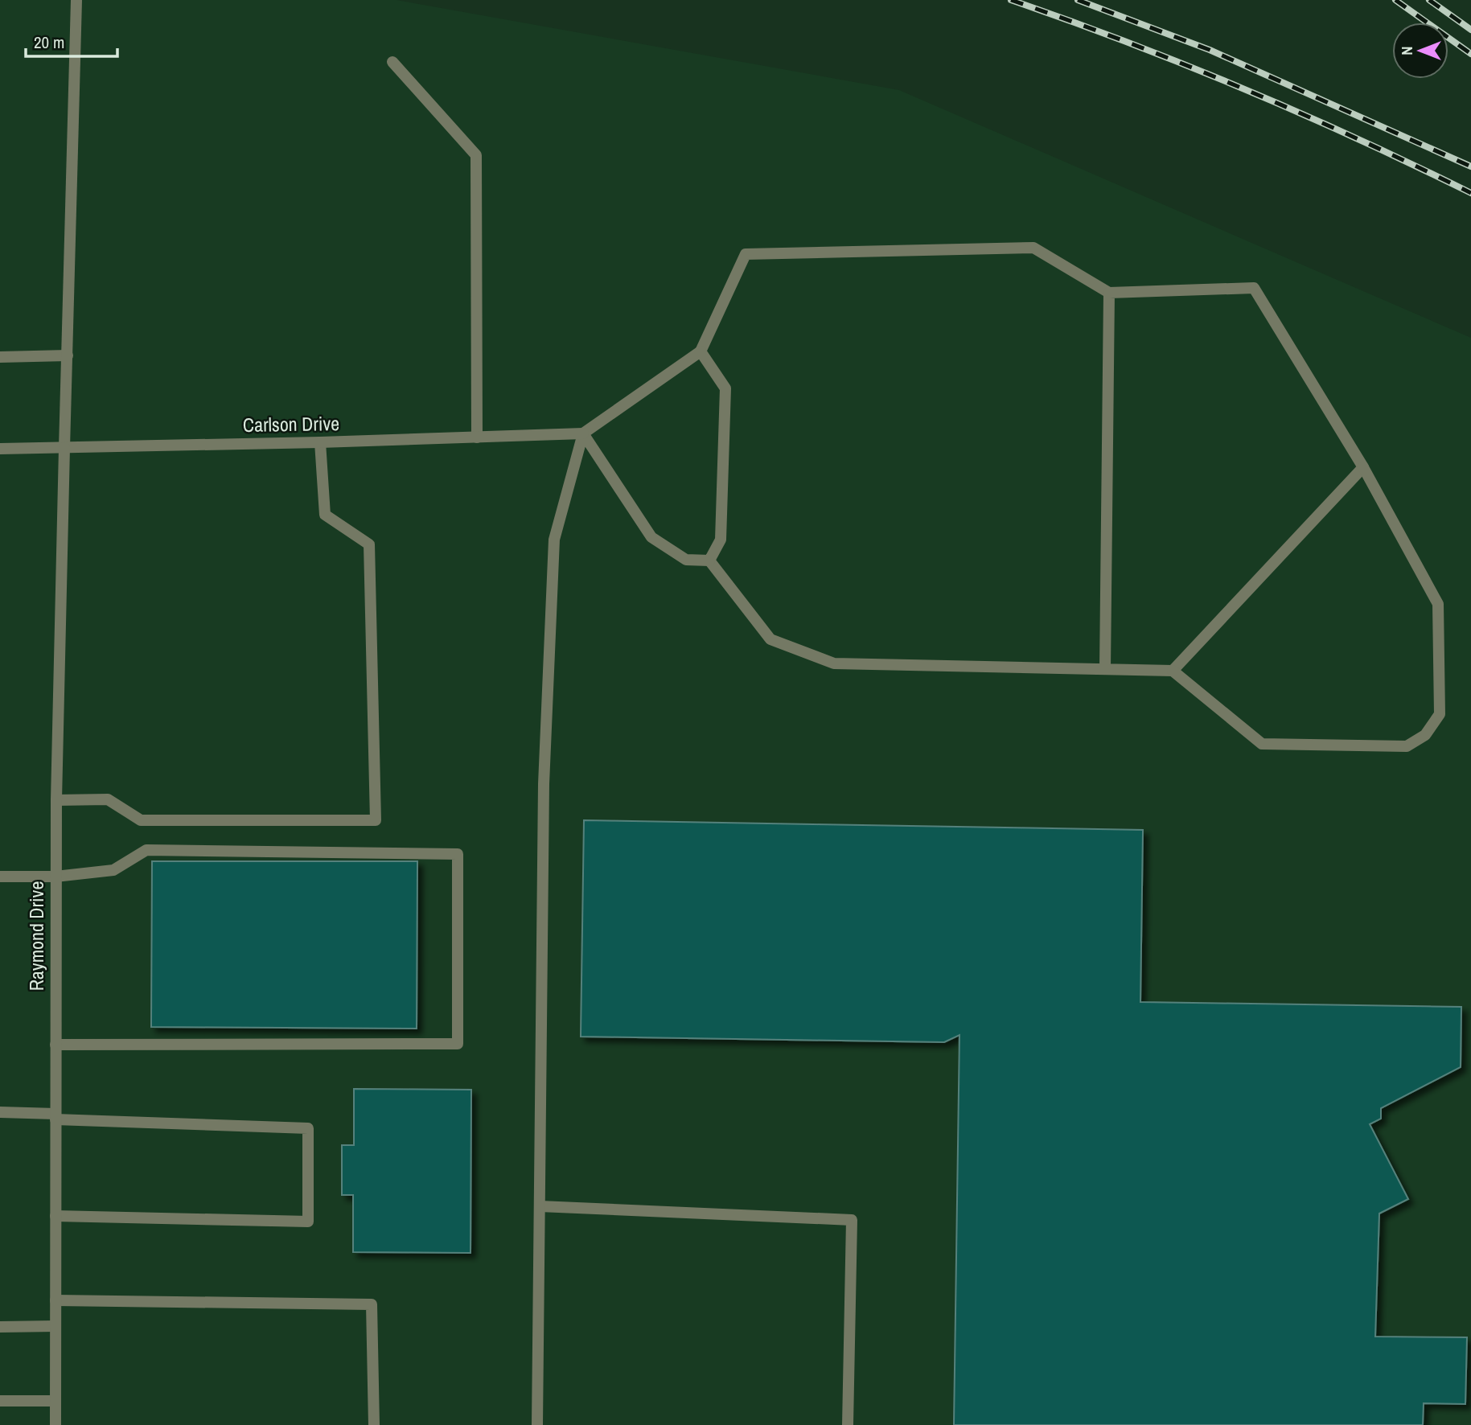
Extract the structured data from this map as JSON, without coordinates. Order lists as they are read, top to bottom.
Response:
{
  "streets": {
    "street": ["Carlson Drive", "Raymond Drive"]
  },
  "crossings": [
    ["Carlson Drive", "Raymond Drive"]
  ],
  "scale_bar": "20 m",
  "north": "left"
}
